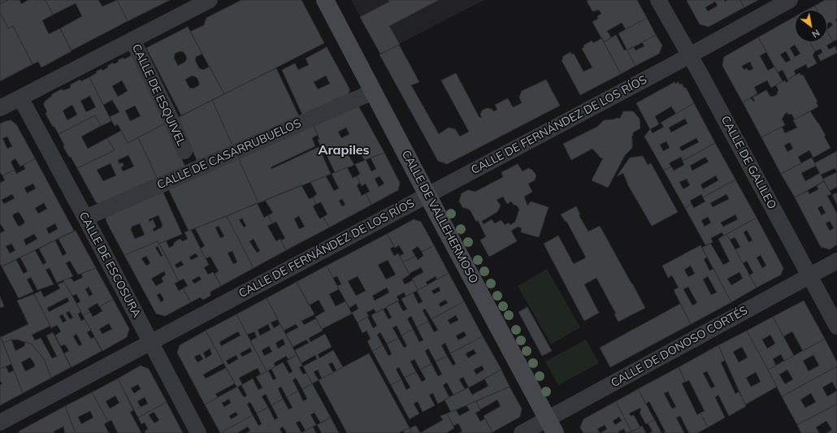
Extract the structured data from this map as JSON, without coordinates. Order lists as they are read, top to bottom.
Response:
{
  "streets": {
    "street": [
      "CALLE DE ESQUIVEL",
      "CALLE DE FERNÁNDEZ DE LOS RÍOS",
      "CALLE DE CASARRUBUELOS",
      "CALLE DE GALILEO",
      "CALLE DE VALLEHERMOSO",
      "CALLE DE ESCOSURA",
      "CALLE DE DONOSO CORTÉS"
    ]
  },
  "crossings": [
    ["CALLE DE FERNÁNDEZ DE LOS RÍOS", "CALLE DE GALILEO"],
    ["CALLE DE FERNÁNDEZ DE LOS RÍOS", "CALLE DE VALLEHERMOSO"],
    ["CALLE DE FERNÁNDEZ DE LOS RÍOS", "CALLE DE ESCOSURA"],
    ["CALLE DE CASARRUBUELOS", "CALLE DE VALLEHERMOSO"],
    ["CALLE DE CASARRUBUELOS", "CALLE DE ESCOSURA"],
    ["CALLE DE GALILEO", "CALLE DE DONOSO CORTÉS"],
    ["CALLE DE VALLEHERMOSO", "CALLE DE DONOSO CORTÉS"]
  ],
  "districts": ["Arapiles"],
  "north": "bottom right"
}
